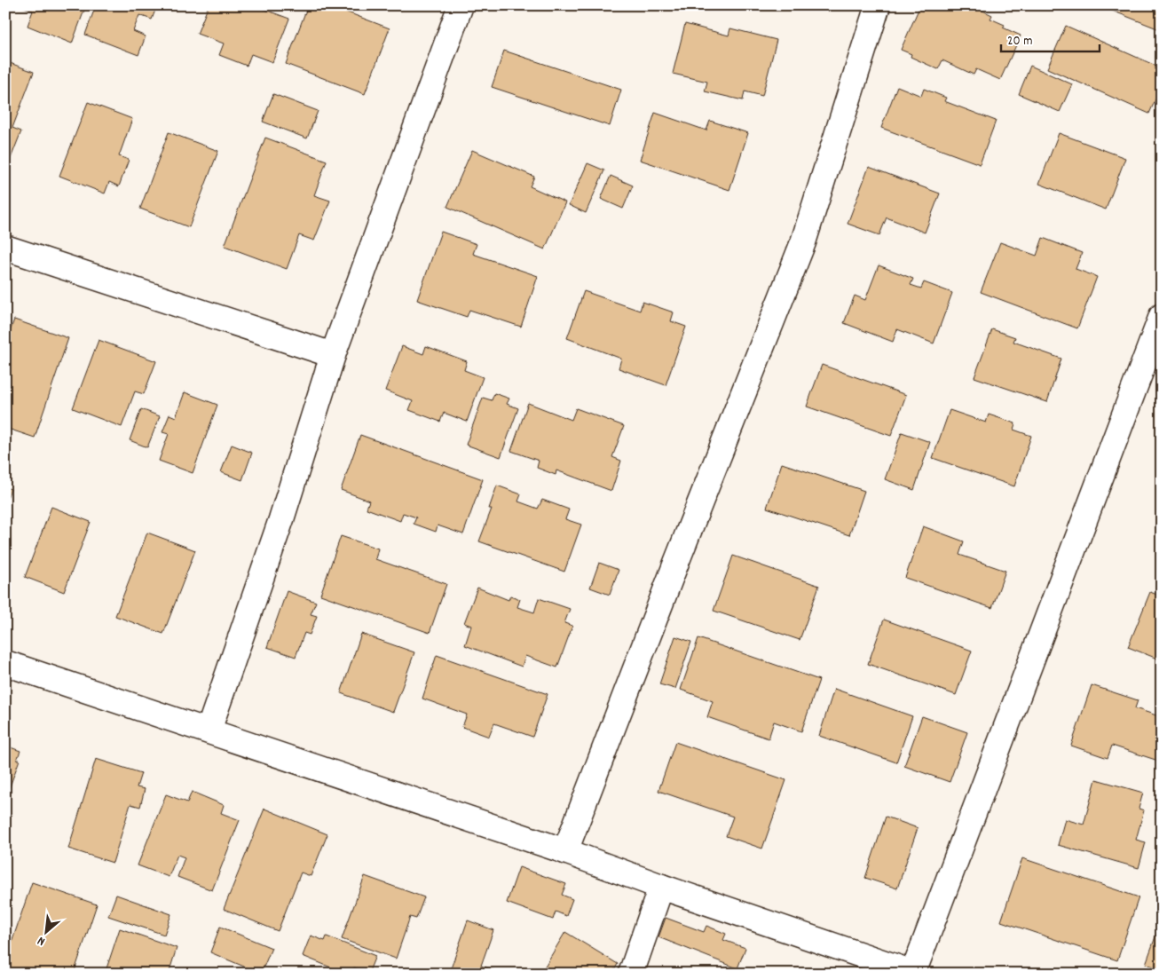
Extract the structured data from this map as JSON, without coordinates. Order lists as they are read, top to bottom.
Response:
{
  "scale_bar": "20 m",
  "north": "bottom left"
}
